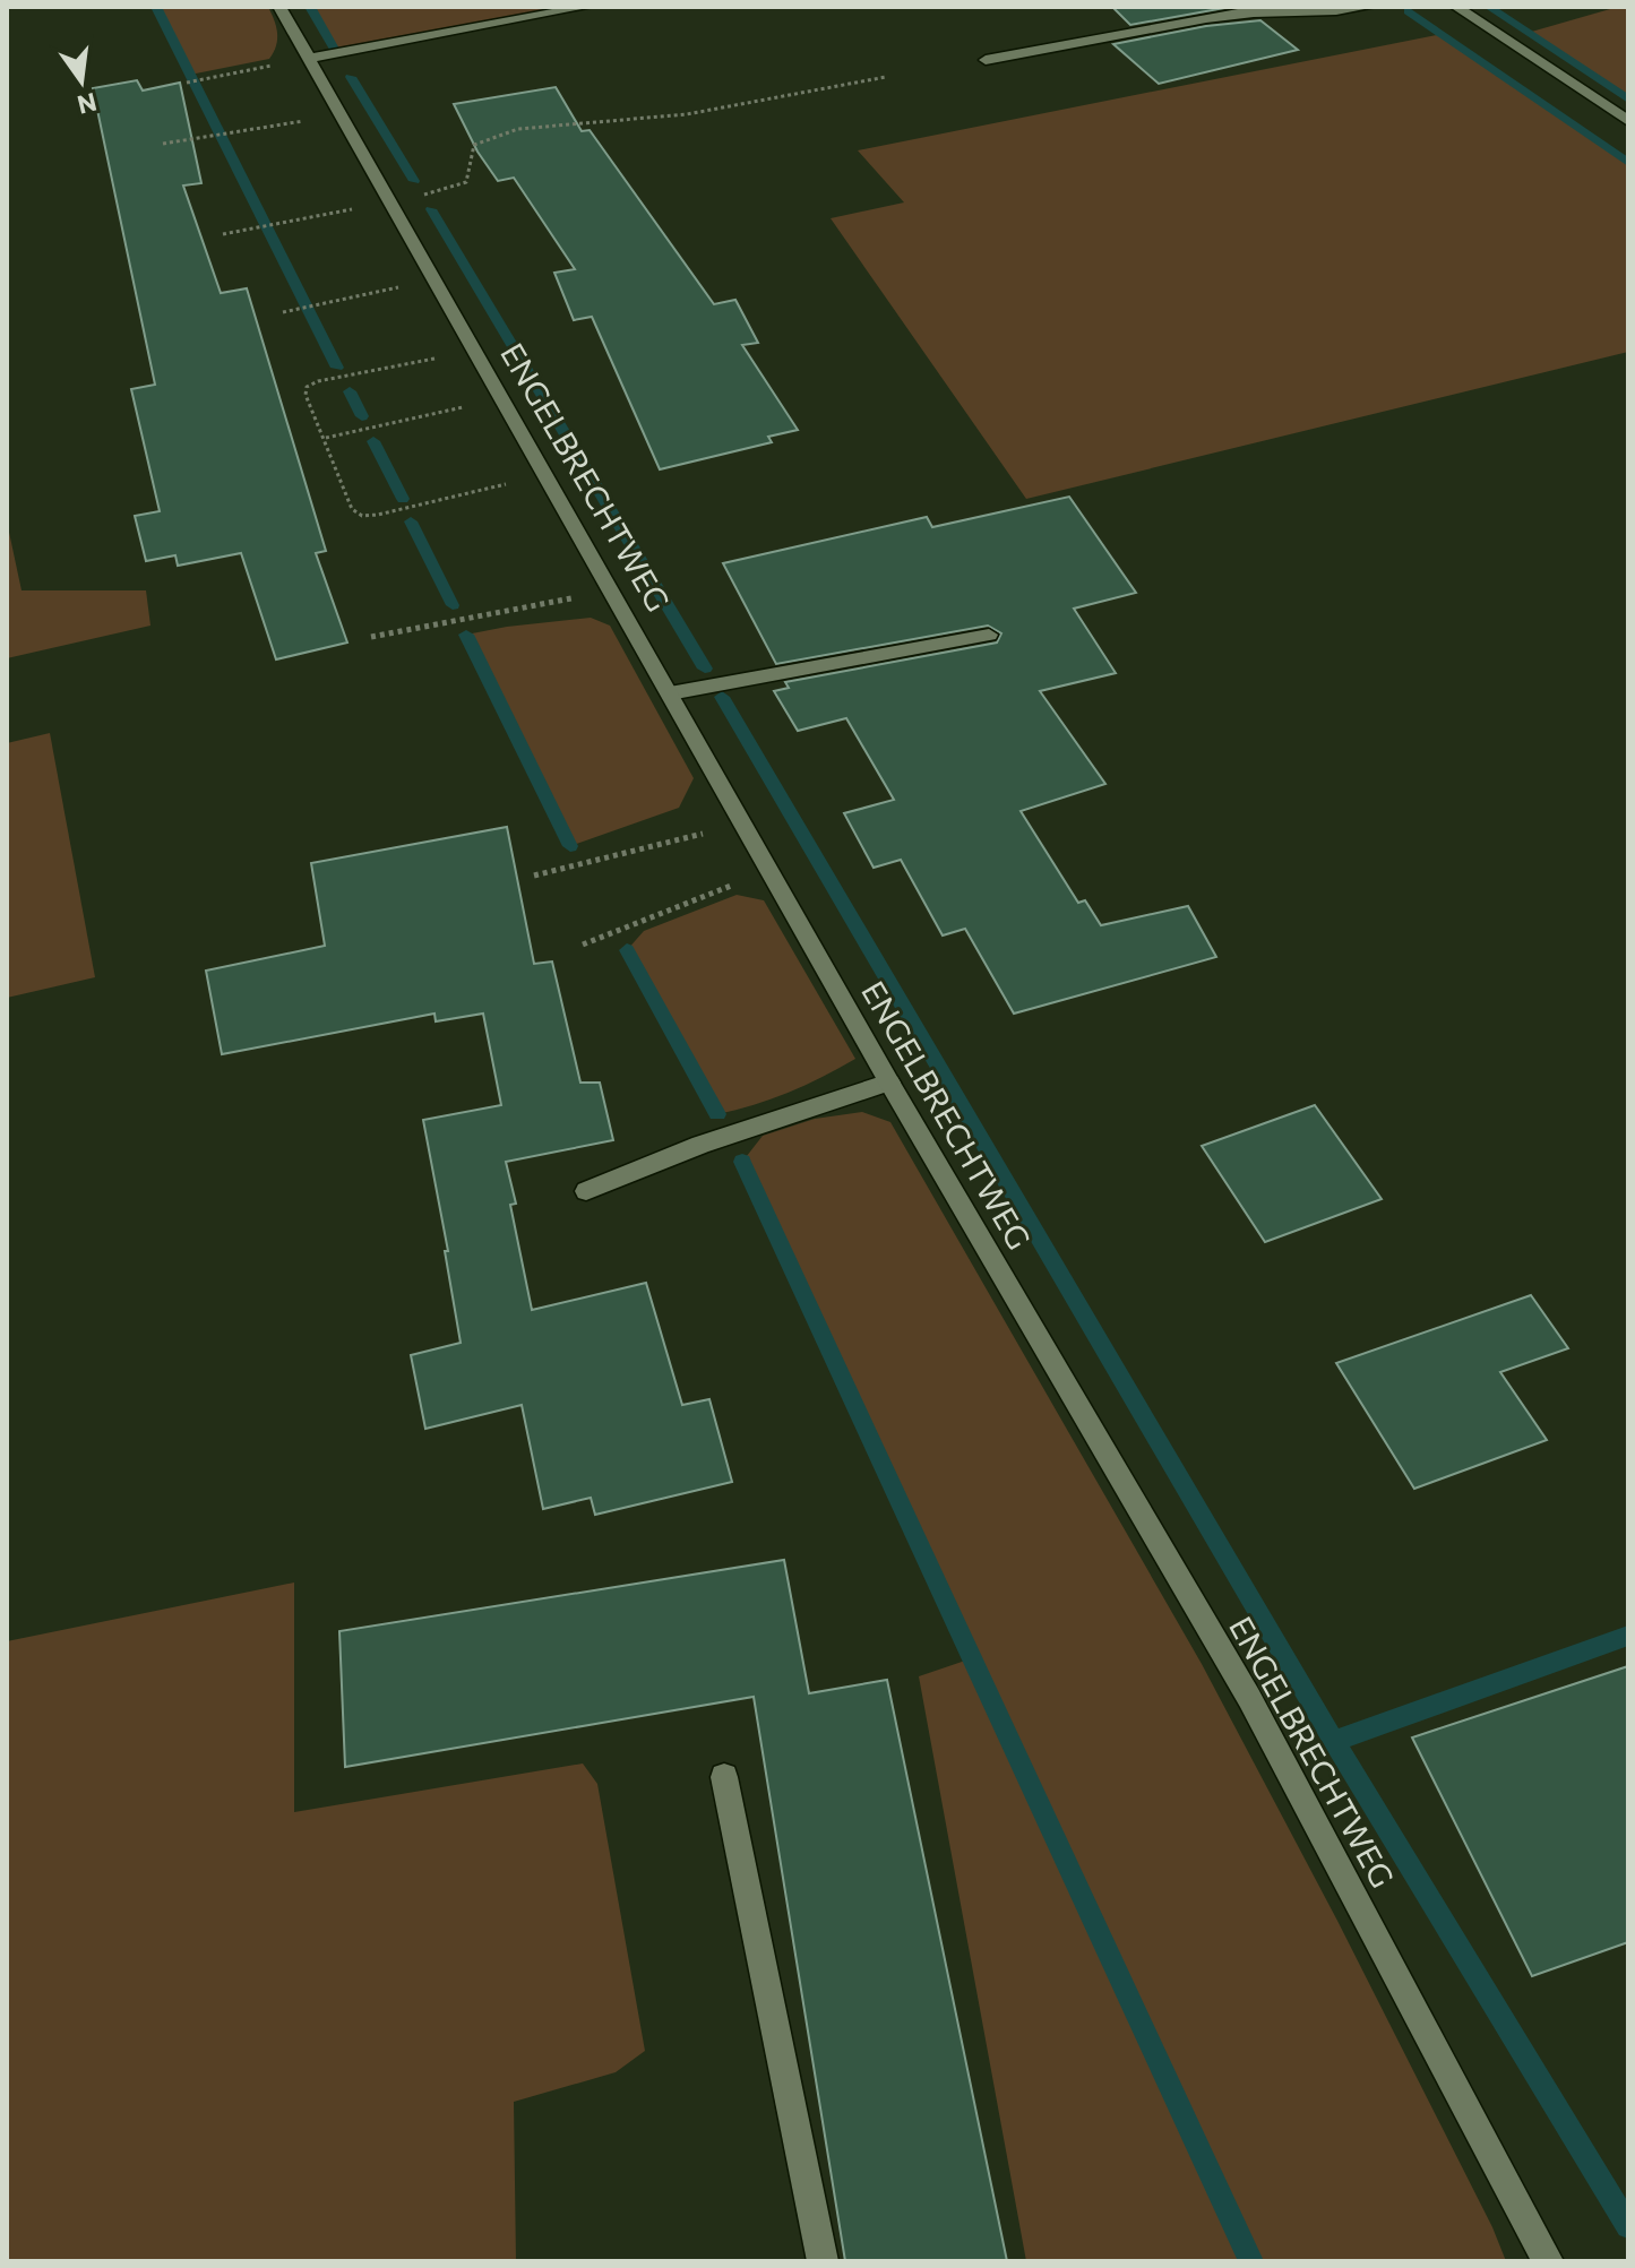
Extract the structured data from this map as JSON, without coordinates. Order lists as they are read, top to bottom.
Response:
{
  "streets": {
    "street": ["ENGELBRECHTWEG"]
  },
  "north": "bottom"
}
